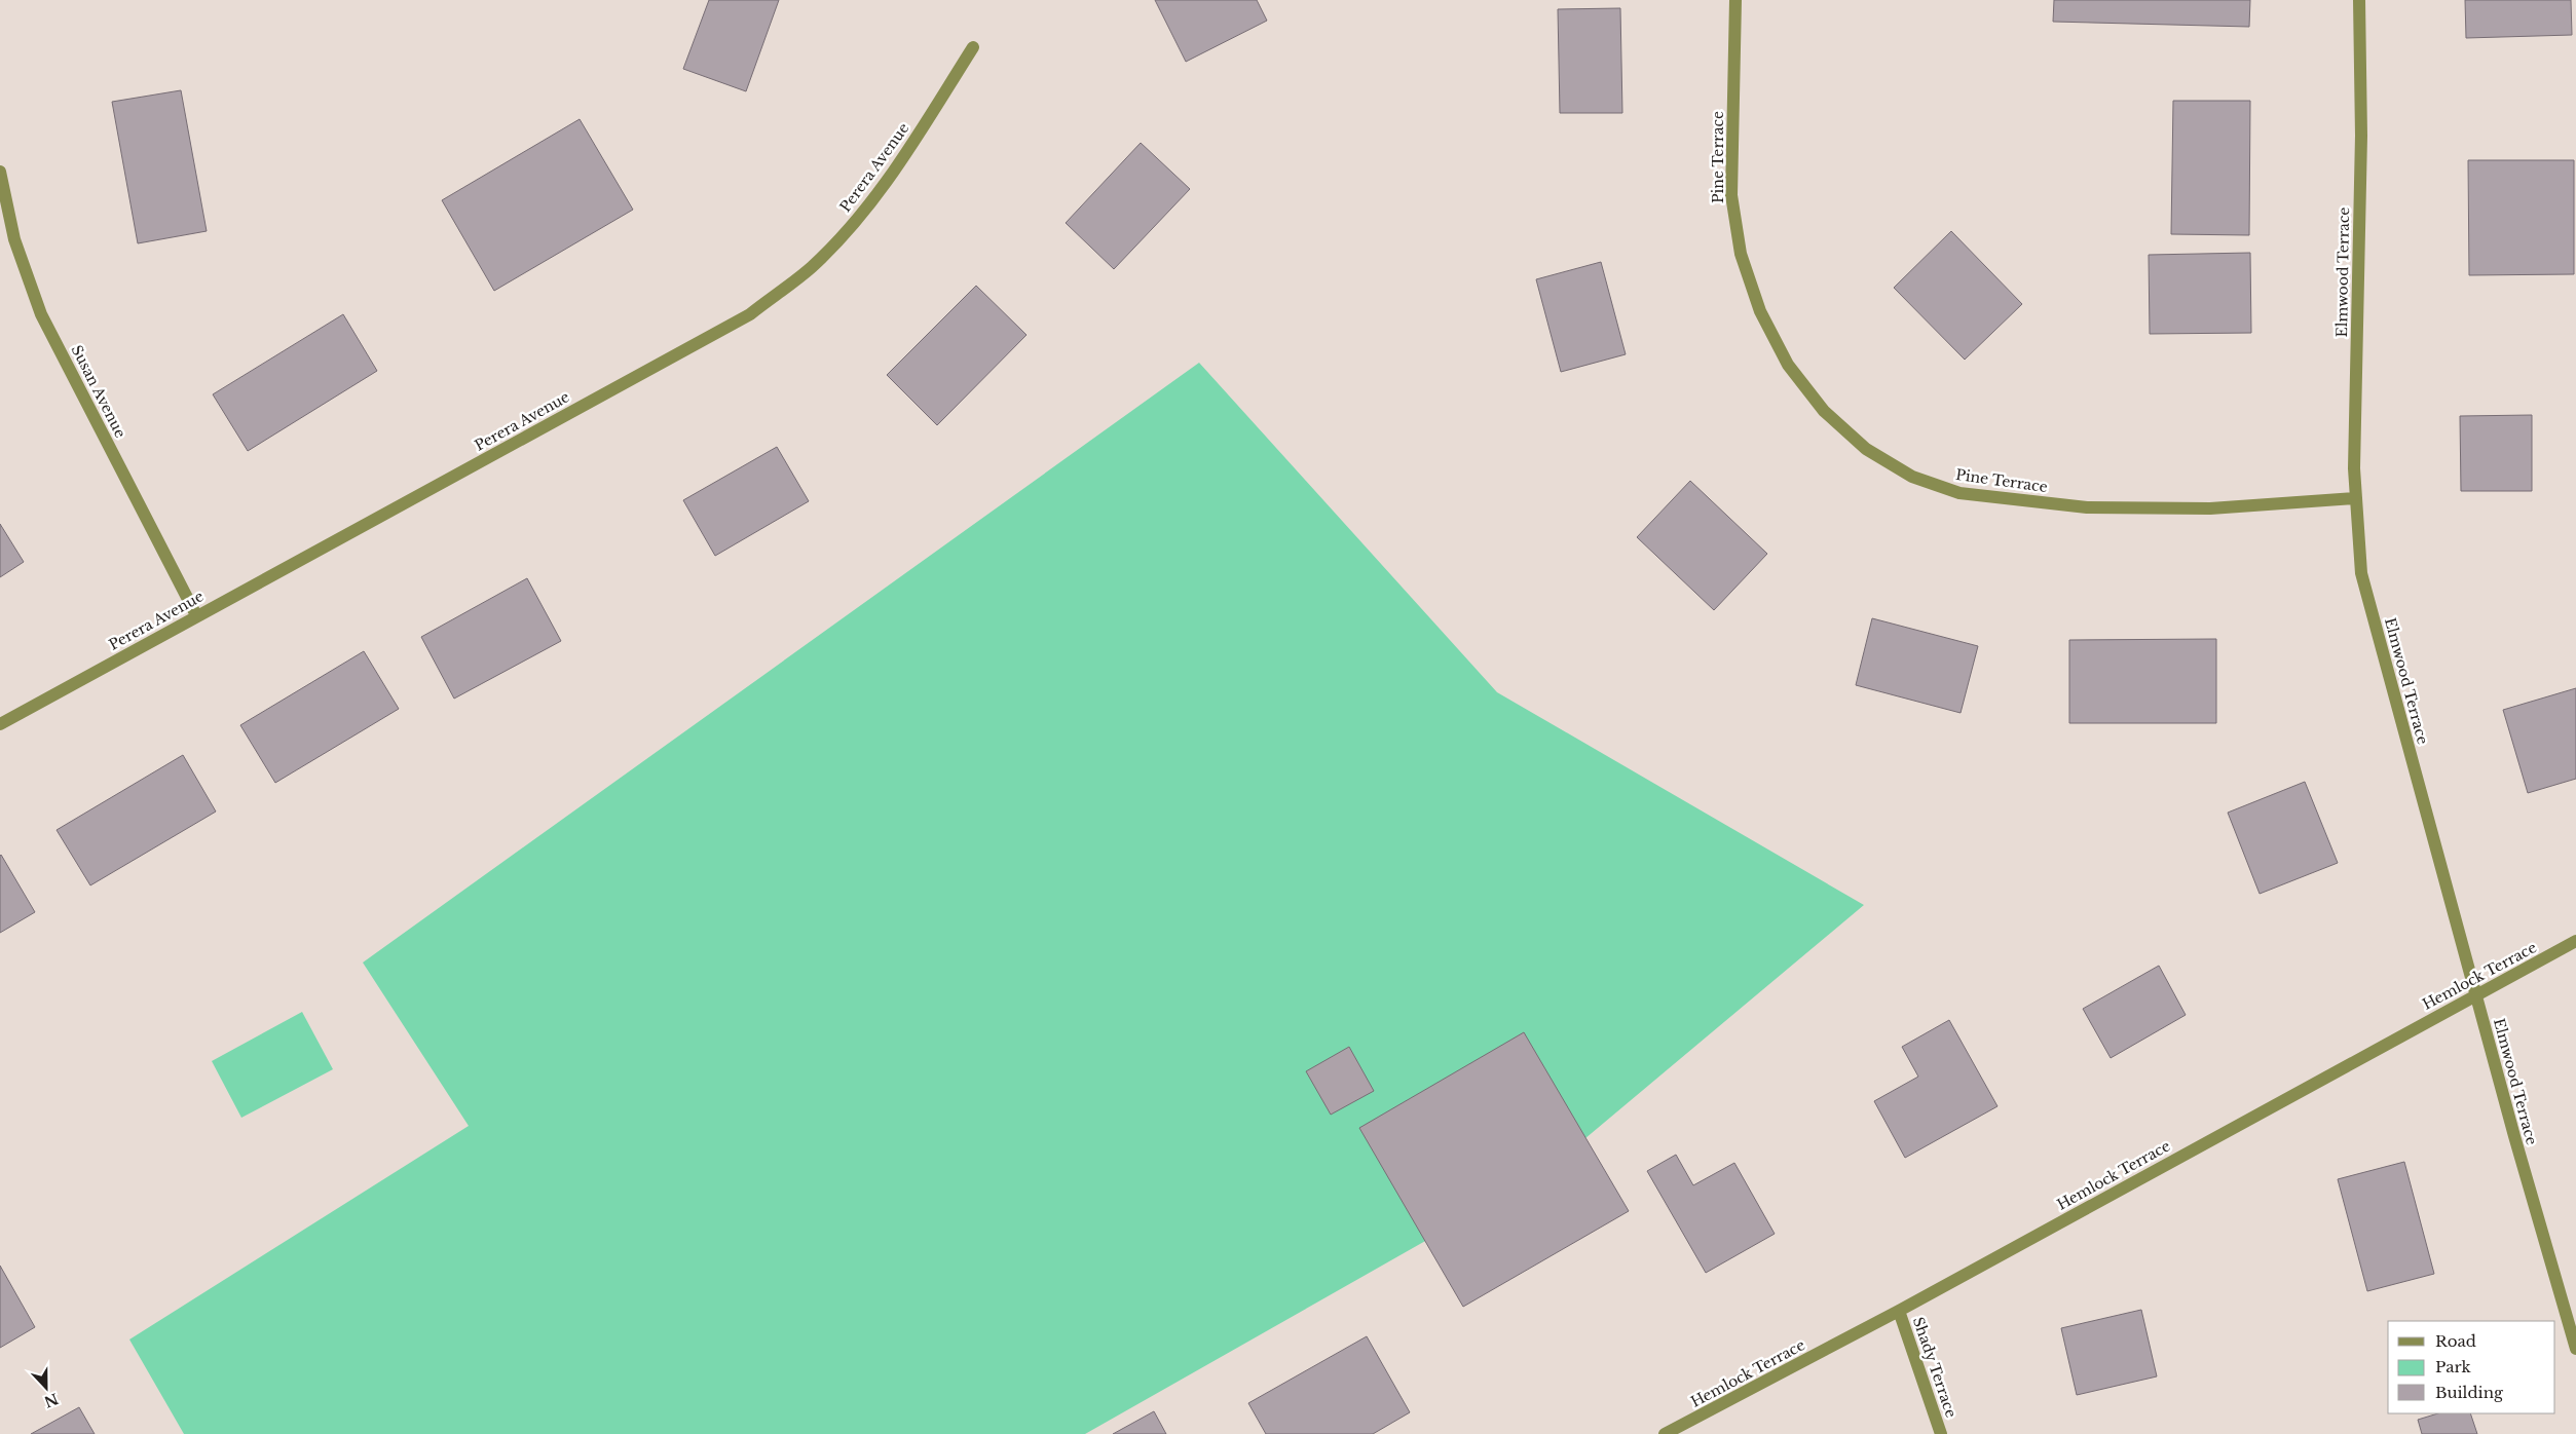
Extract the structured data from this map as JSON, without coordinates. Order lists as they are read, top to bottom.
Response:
{
  "streets": {
    "street": [
      "Pine Terrace",
      "Perera Avenue",
      "Elmwood Terrace",
      "Susan Avenue",
      "Hemlock Terrace",
      "Shady Terrace"
    ]
  },
  "crossings": [
    ["Pine Terrace", "Elmwood Terrace"],
    ["Perera Avenue", "Susan Avenue"],
    ["Elmwood Terrace", "Hemlock Terrace"],
    ["Hemlock Terrace", "Shady Terrace"]
  ],
  "legend": ["Road", "Park", "Building"],
  "north": "bottom"
}
